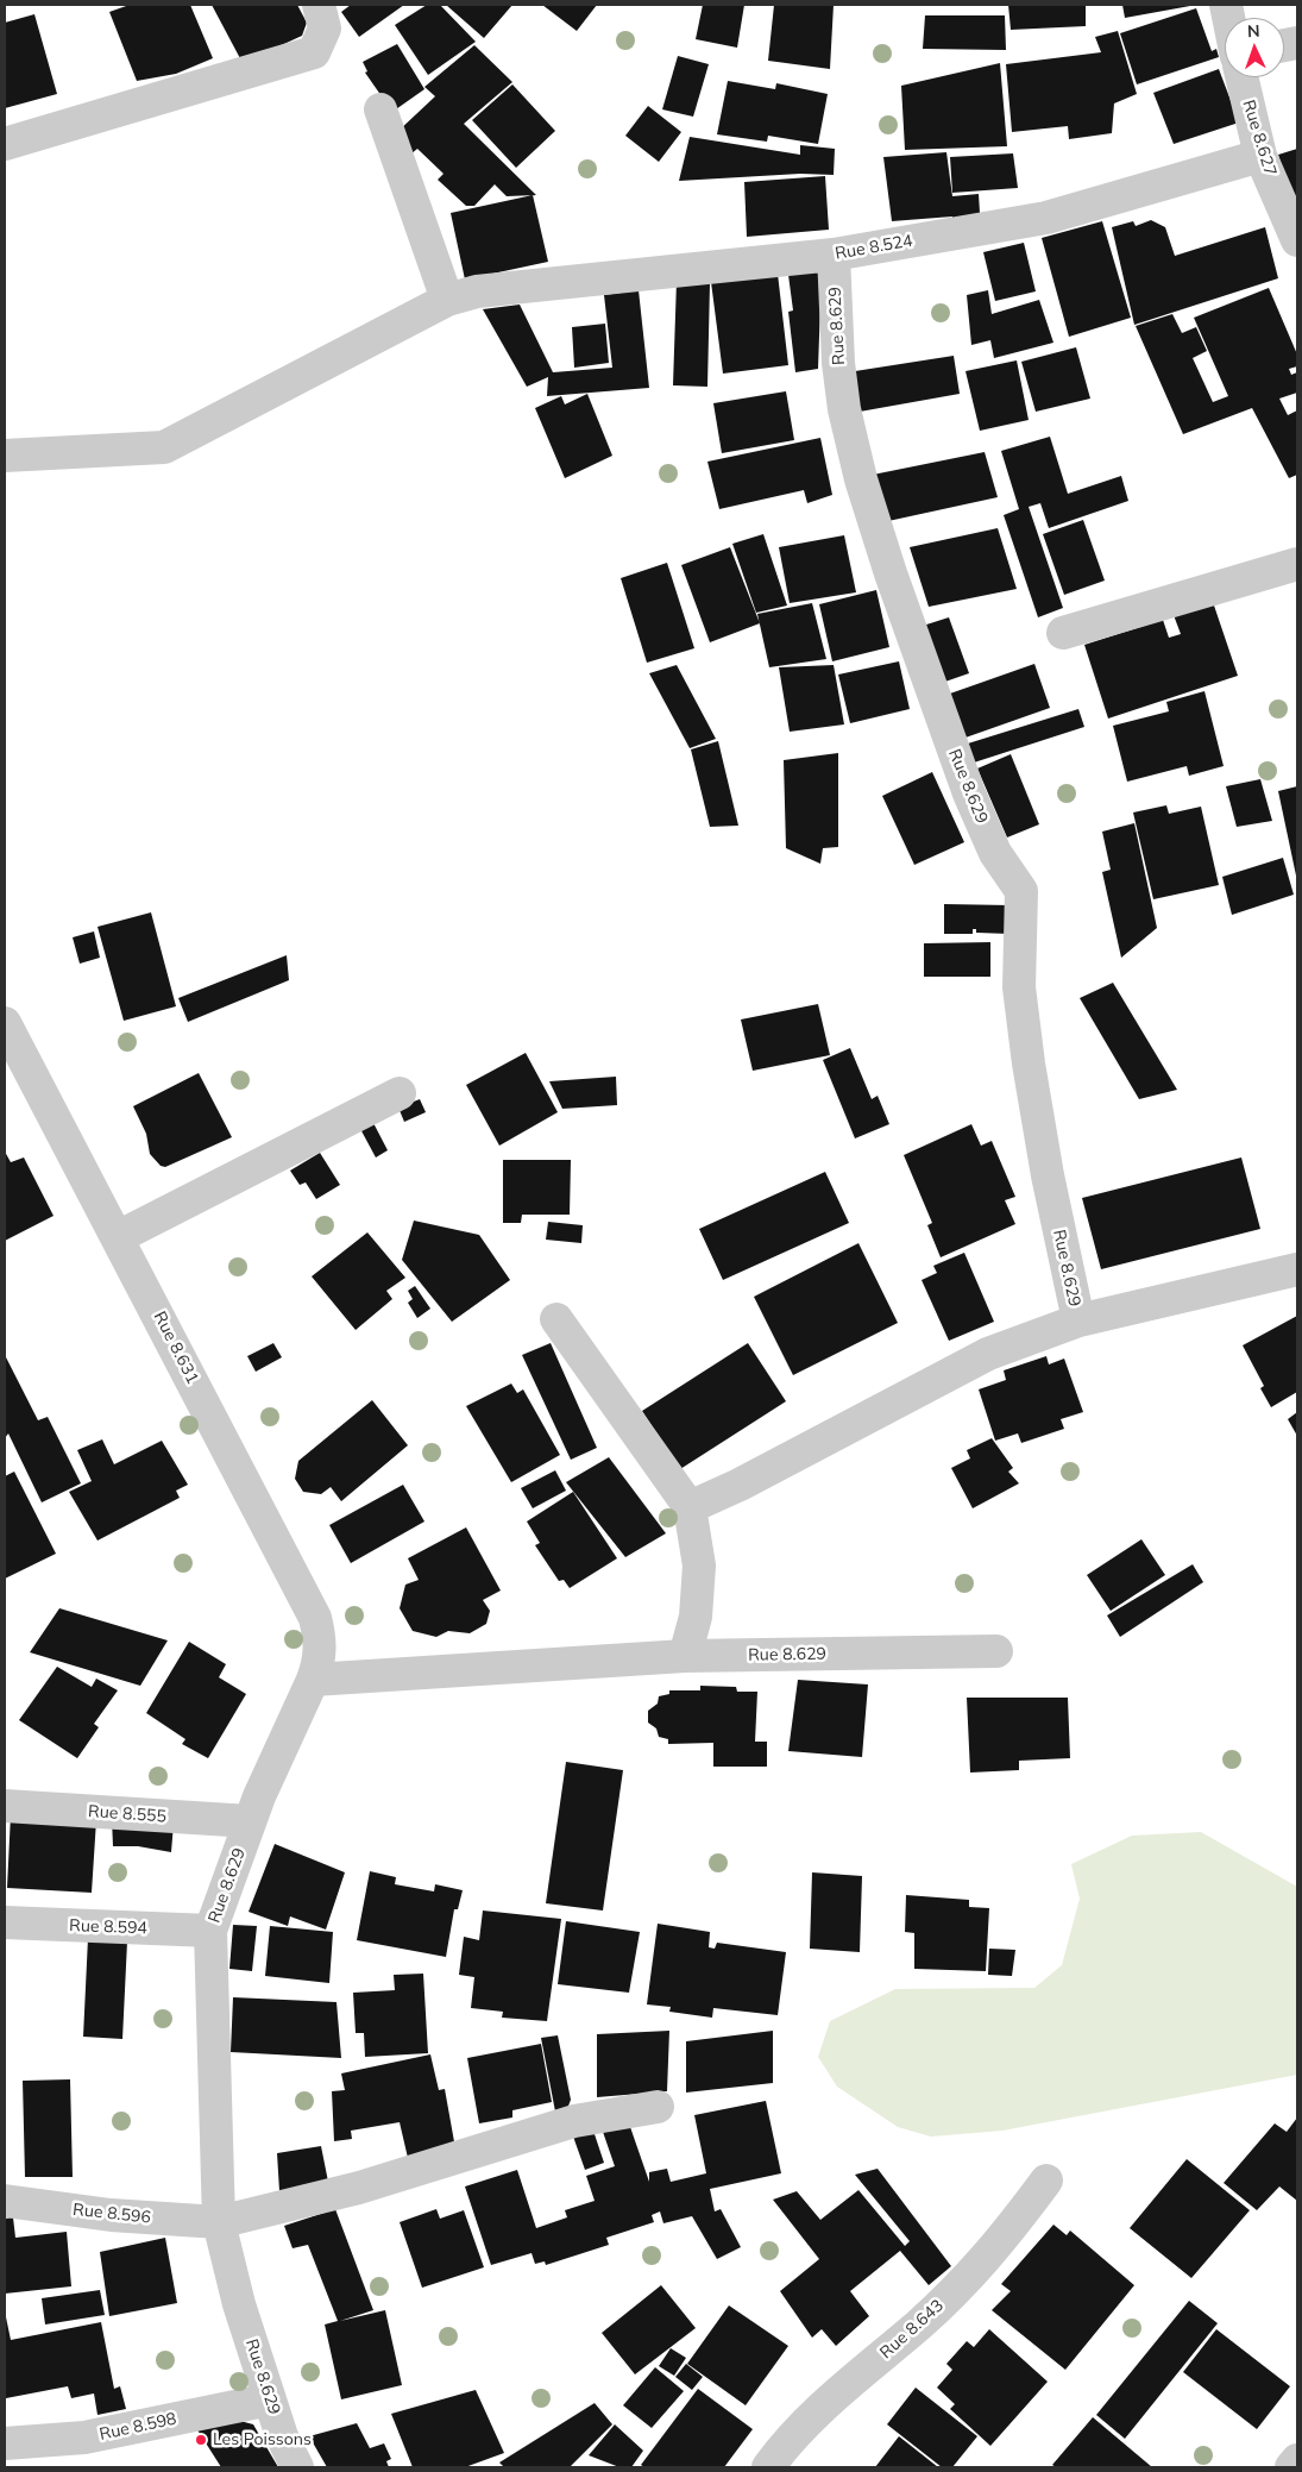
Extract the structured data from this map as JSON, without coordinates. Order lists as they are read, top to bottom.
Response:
{
  "streets": {
    "street": [
      "Rue 8.627",
      "Rue 8.524",
      "Rue 8.629",
      "Rue 8.631",
      "Rue 8.555",
      "Rue 8.594",
      "Rue 8.596",
      "Rue 8.643",
      "Rue 8.598"
    ]
  },
  "crossings": [
    ["Rue 8.627", "Rue 8.524"],
    ["Rue 8.524", "Rue 8.629"],
    ["Rue 8.629", "Rue 8.631"],
    ["Rue 8.629", "Rue 8.555"],
    ["Rue 8.629", "Rue 8.594"],
    ["Rue 8.629", "Rue 8.596"],
    ["Rue 8.629", "Rue 8.598"]
  ],
  "places": ["Les Poissons"],
  "north": "top"
}
